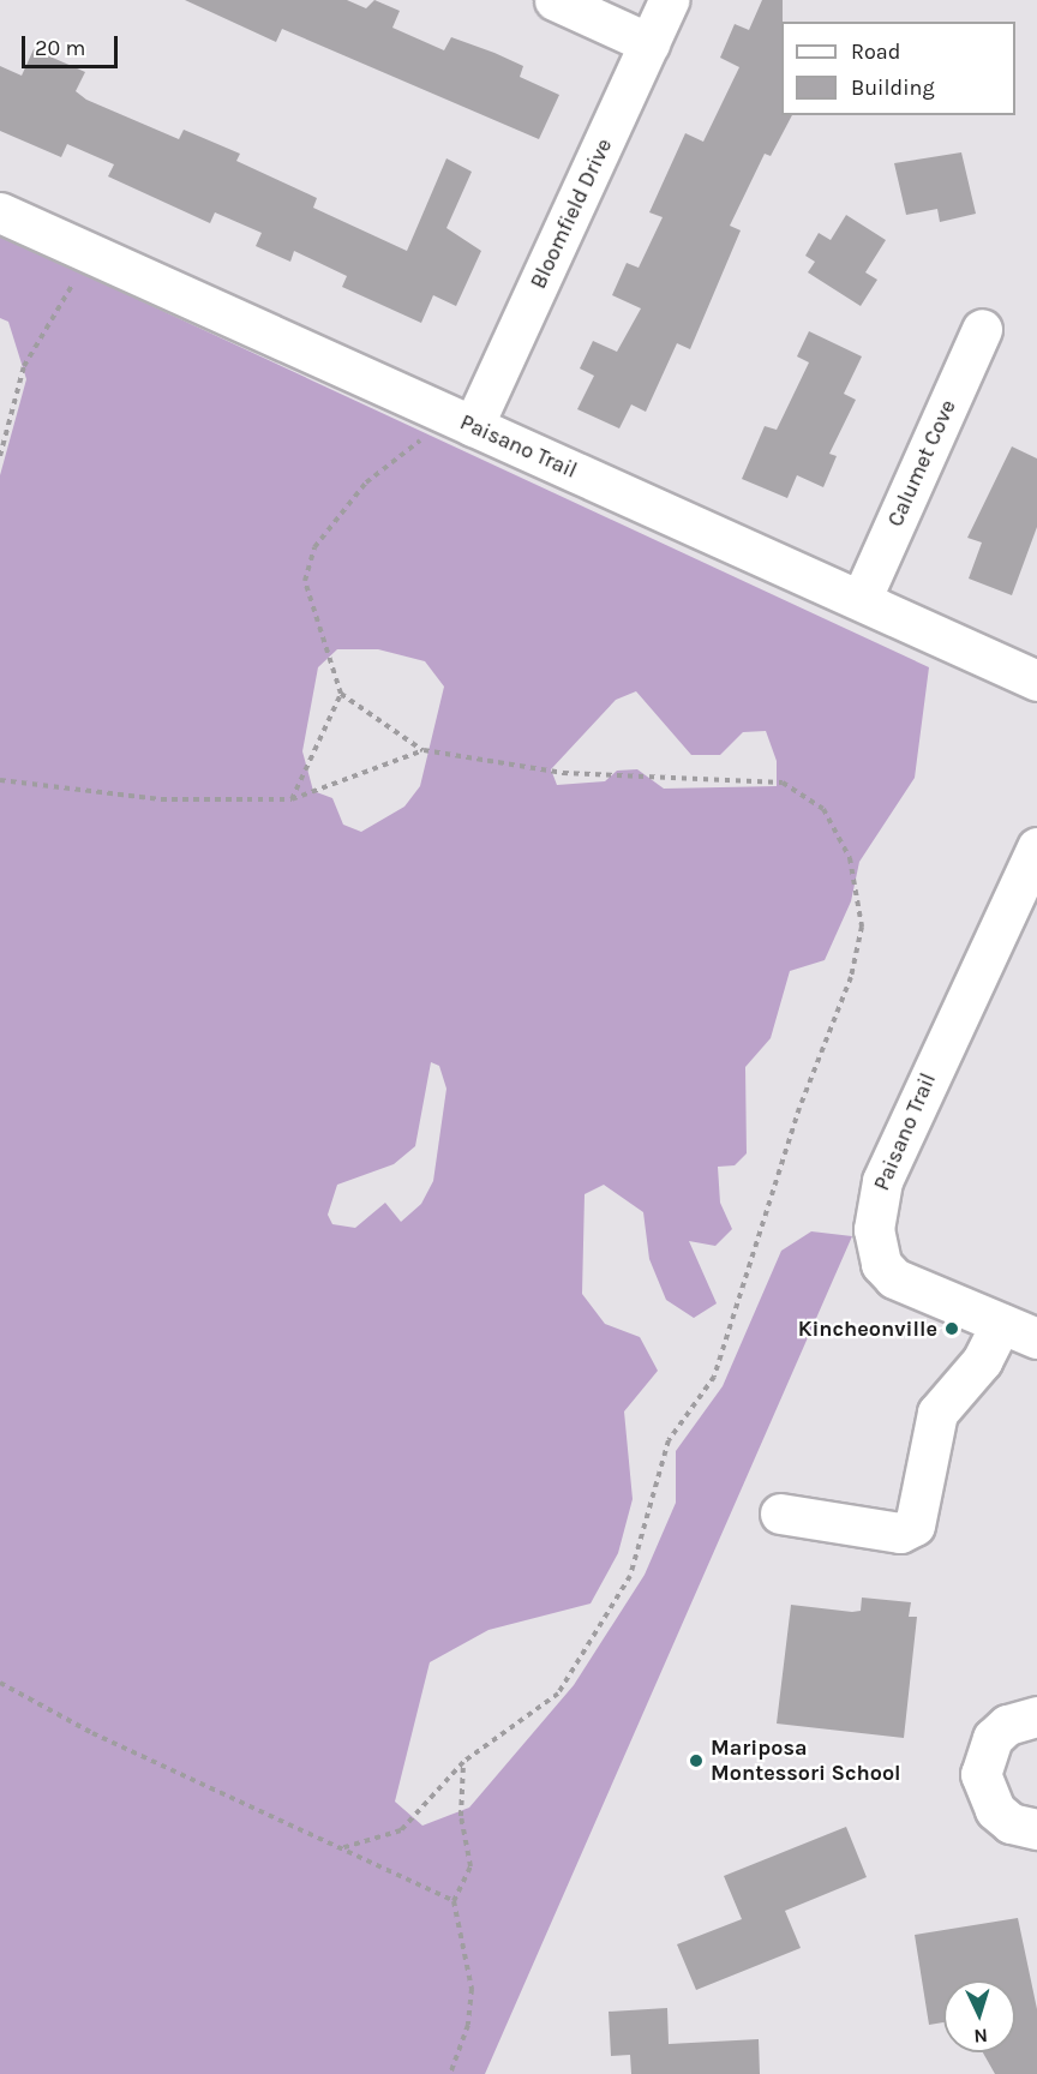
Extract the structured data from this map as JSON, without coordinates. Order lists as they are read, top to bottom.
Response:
{
  "streets": {
    "street": ["Bloomfield Drive", "Paisano Trail", "Calumet Cove"]
  },
  "crossings": [
    ["Bloomfield Drive", "Paisano Trail"],
    ["Paisano Trail", "Calumet Cove"]
  ],
  "places": ["Kincheonville", "Mariposa Montessori School"],
  "legend": ["Road", "Building"],
  "scale_bar": "20 m",
  "north": "bottom"
}
